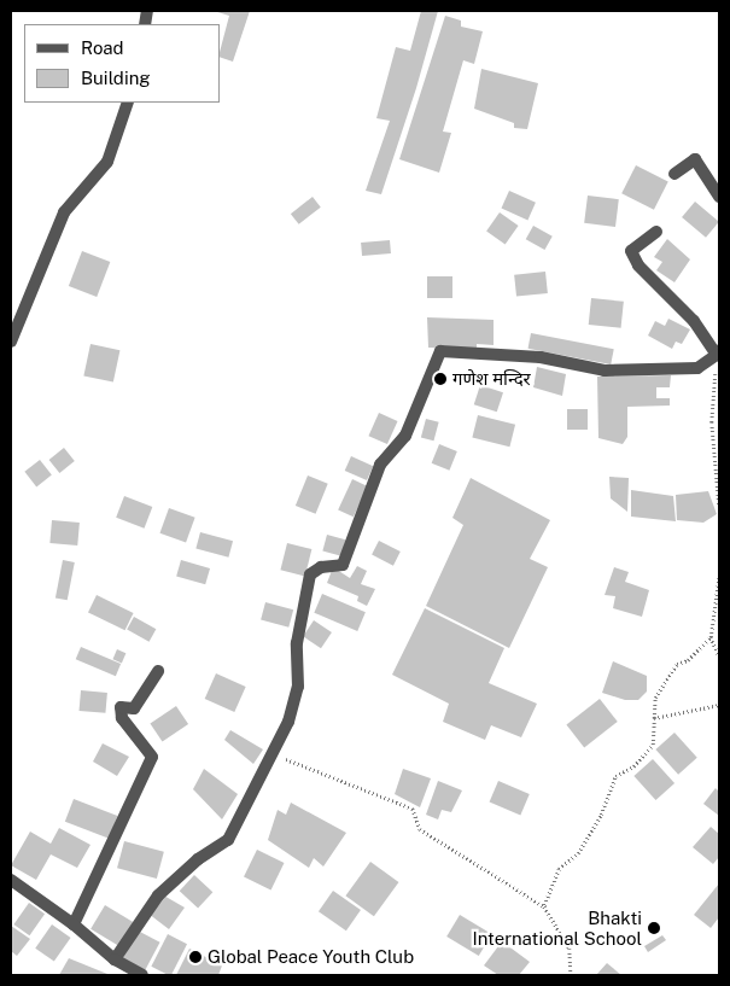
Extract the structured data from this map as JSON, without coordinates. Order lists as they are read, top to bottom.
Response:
{
  "places": ["गणेश मन्दिर", "Bhakti International School", "Global Peace Youth Club"],
  "legend": ["Road", "Building"]
}
